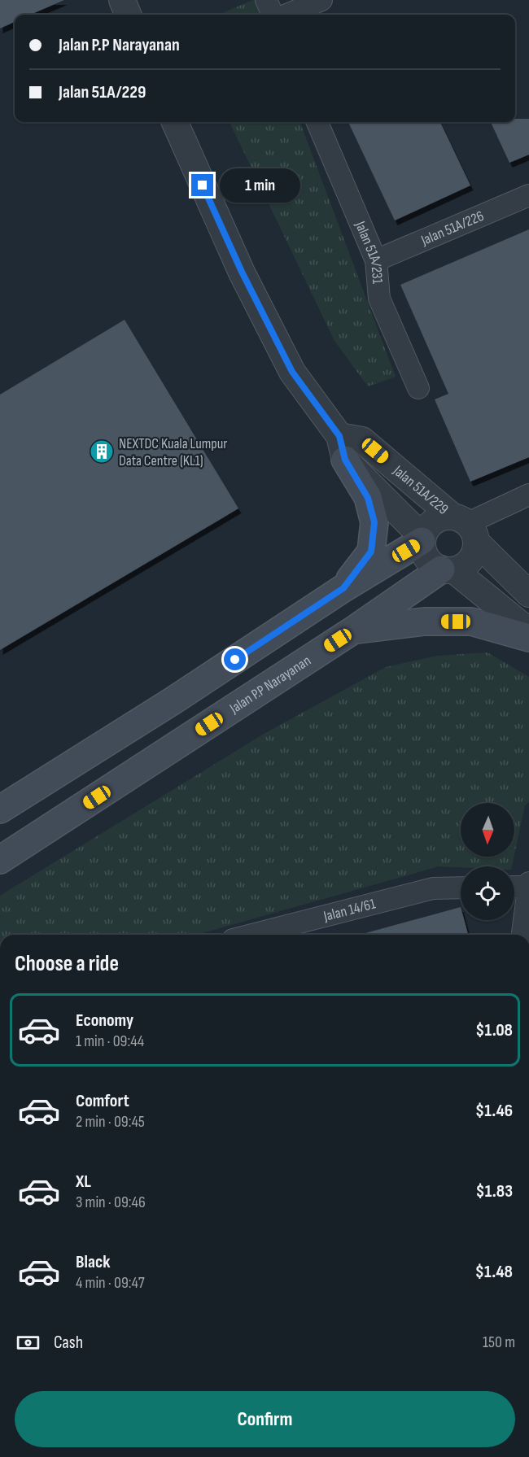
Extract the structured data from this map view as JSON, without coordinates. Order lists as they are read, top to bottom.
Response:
{
  "streets": {
    "main road": ["Jalan P.P Narayanan"],
    "street": [
      "Jalan 51A/226",
      "Jalan 51A/231",
      "Jalan 51A/229",
      "Jalan 14/61"
    ]
  },
  "crossings": [
    ["Jalan 51A/226", "Jalan 51A/231"],
    ["Jalan 51A/229", "Jalan P.P Narayanan"]
  ],
  "places": {
    "building": ["NEXTDC Kuala Lumpur Data Centre (KL1)"]
  },
  "north": "bottom",
  "page": {
    "banner": ["Jalan P.P Narayanan", "Jalan 51A/229"],
    "bubble": "1 min",
    "heading": "Choose a ride",
    "list": [
      {
        "name": "Economy",
        "note": "1 min · 09:44",
        "value": "$1.08"
      },
      {
        "name": "Comfort",
        "note": "2 min · 09:45",
        "value": "$1.46"
      },
      {
        "name": "XL",
        "note": "3 min · 09:46",
        "value": "$1.83"
      },
      {
        "name": "Black",
        "note": "4 min · 09:47",
        "value": "$1.48"
      }
    ],
    "pay": ["Cash", "150 m"],
    "buttons": "Confirm"
  }
}
